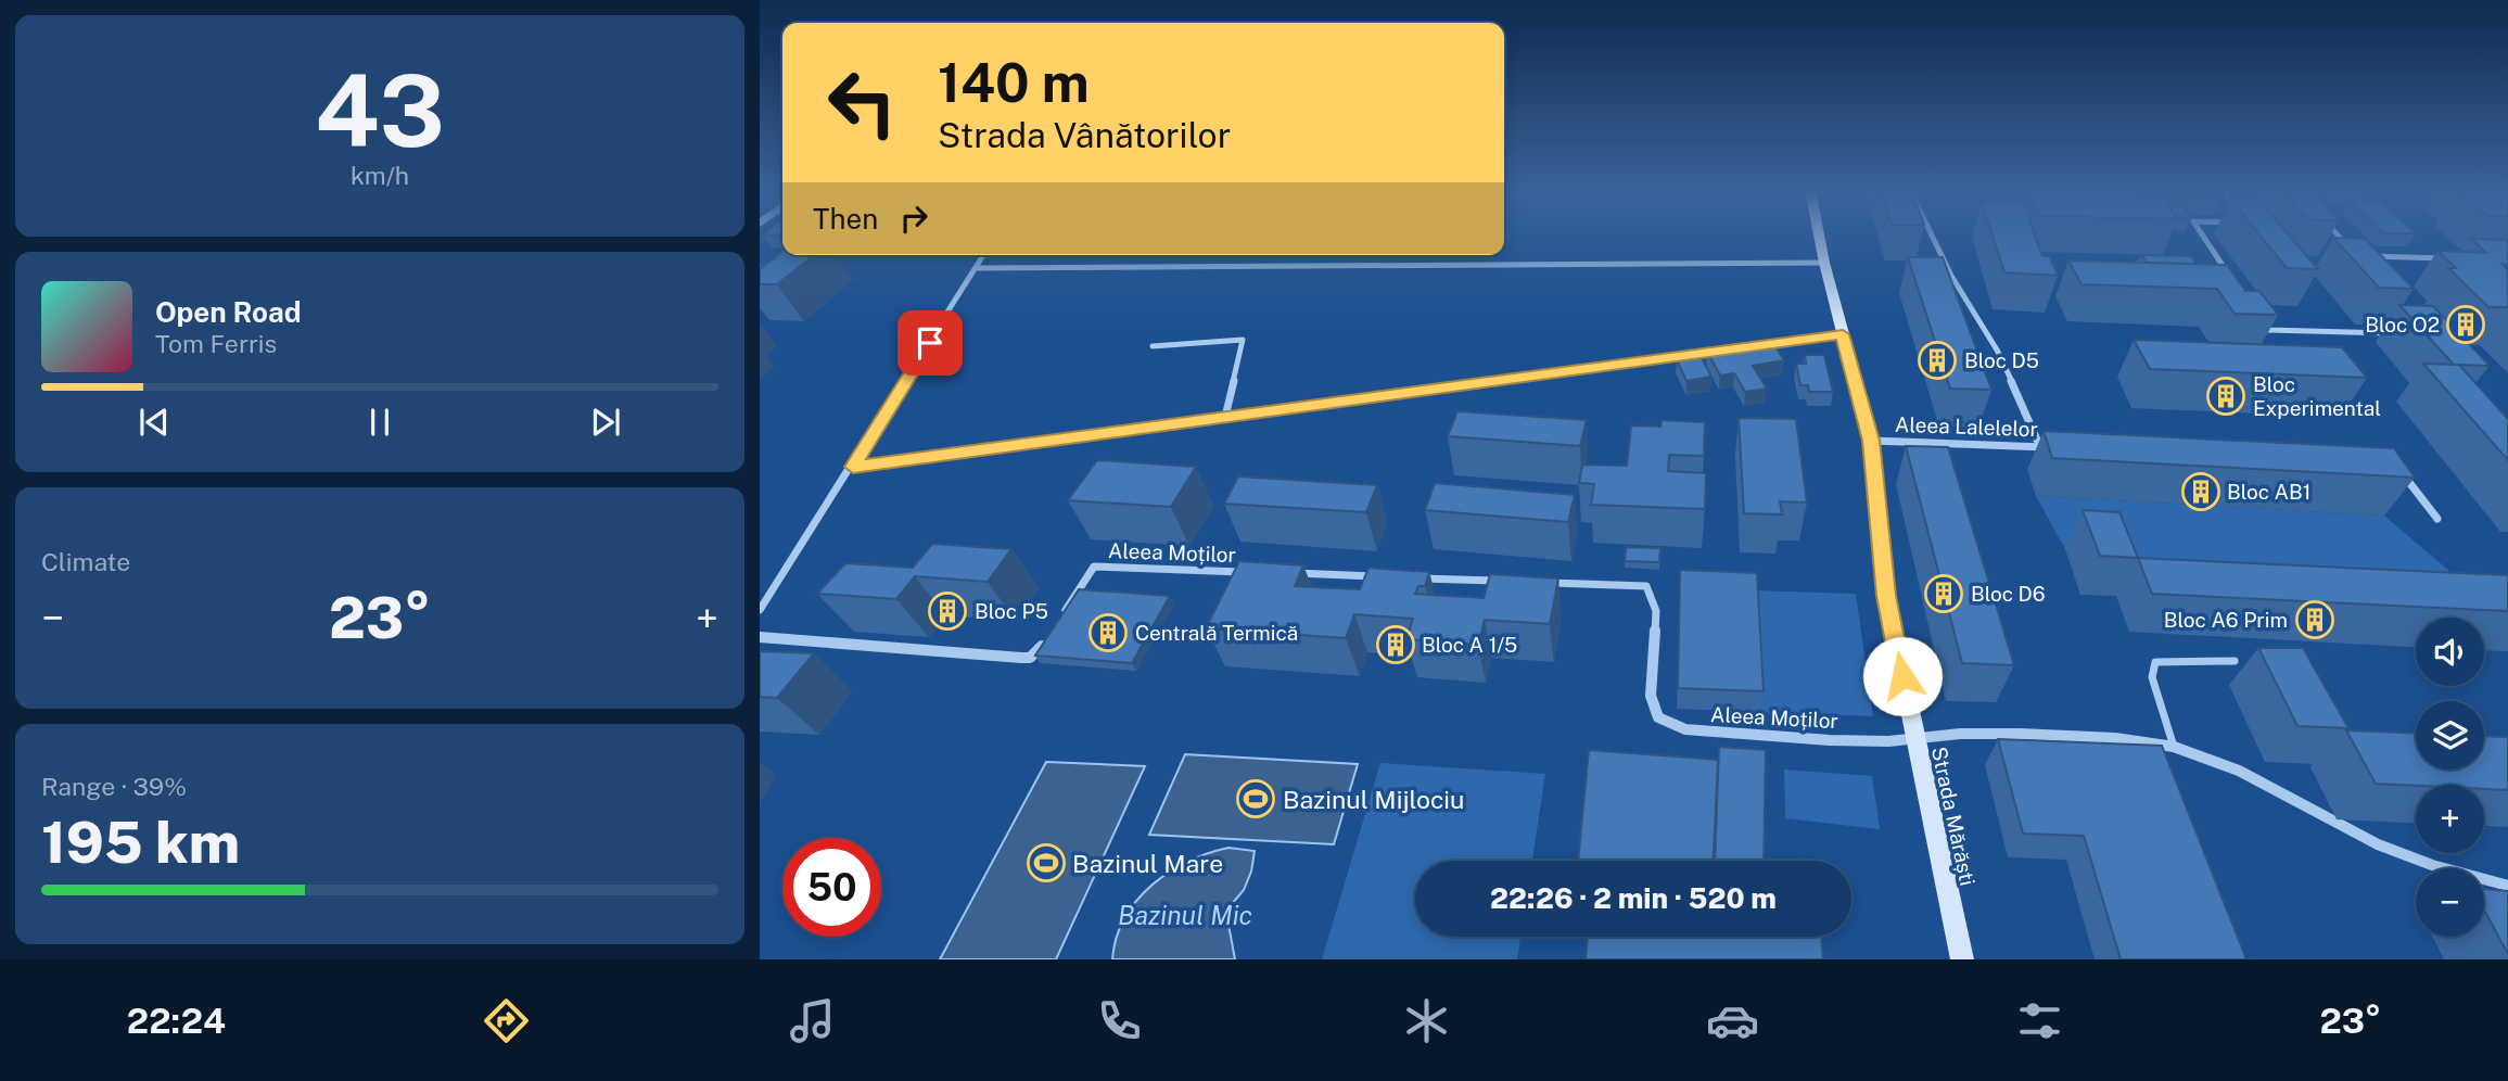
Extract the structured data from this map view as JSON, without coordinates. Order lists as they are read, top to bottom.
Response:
{
  "streets": {
    "main road": ["Strada Mărăști"],
    "street": ["Aleea Lalelelor", "Aleea Moților"]
  },
  "crossings": [
    ["Aleea Lalelelor", "Strada Mărăști"],
    ["Aleea Moților", "Strada Mărăști"]
  ],
  "water": ["Bazinul Mic"],
  "places": {
    "building": [
      "Bloc O2",
      "Bloc D5",
      "Bloc Experimental",
      "Bloc AB1",
      "Bloc D6",
      "Bloc P5",
      "Bloc A6 Prim",
      "Centrală Termică",
      "Bloc A 1/5"
    ],
    "sports": ["Bazinul Mijlociu", "Bazinul Mare"]
  },
  "page": {
    "tile": [
      ["43", "km/h"],
      "Climate",
      ["Range · 39%", "195 km"]
    ],
    "turn": ["140 m", "Strada Vânătorilor"],
    "then": "Then",
    "song": ["Open Road", "Tom Ferris"],
    "heat": ["−", "23°", "+"],
    "map_buttons": ["+", "−"],
    "limit": "50",
    "trip": "22:26 · 2 min · 520 m",
    "tabs": ["22:24", "23°"]
  }
}
